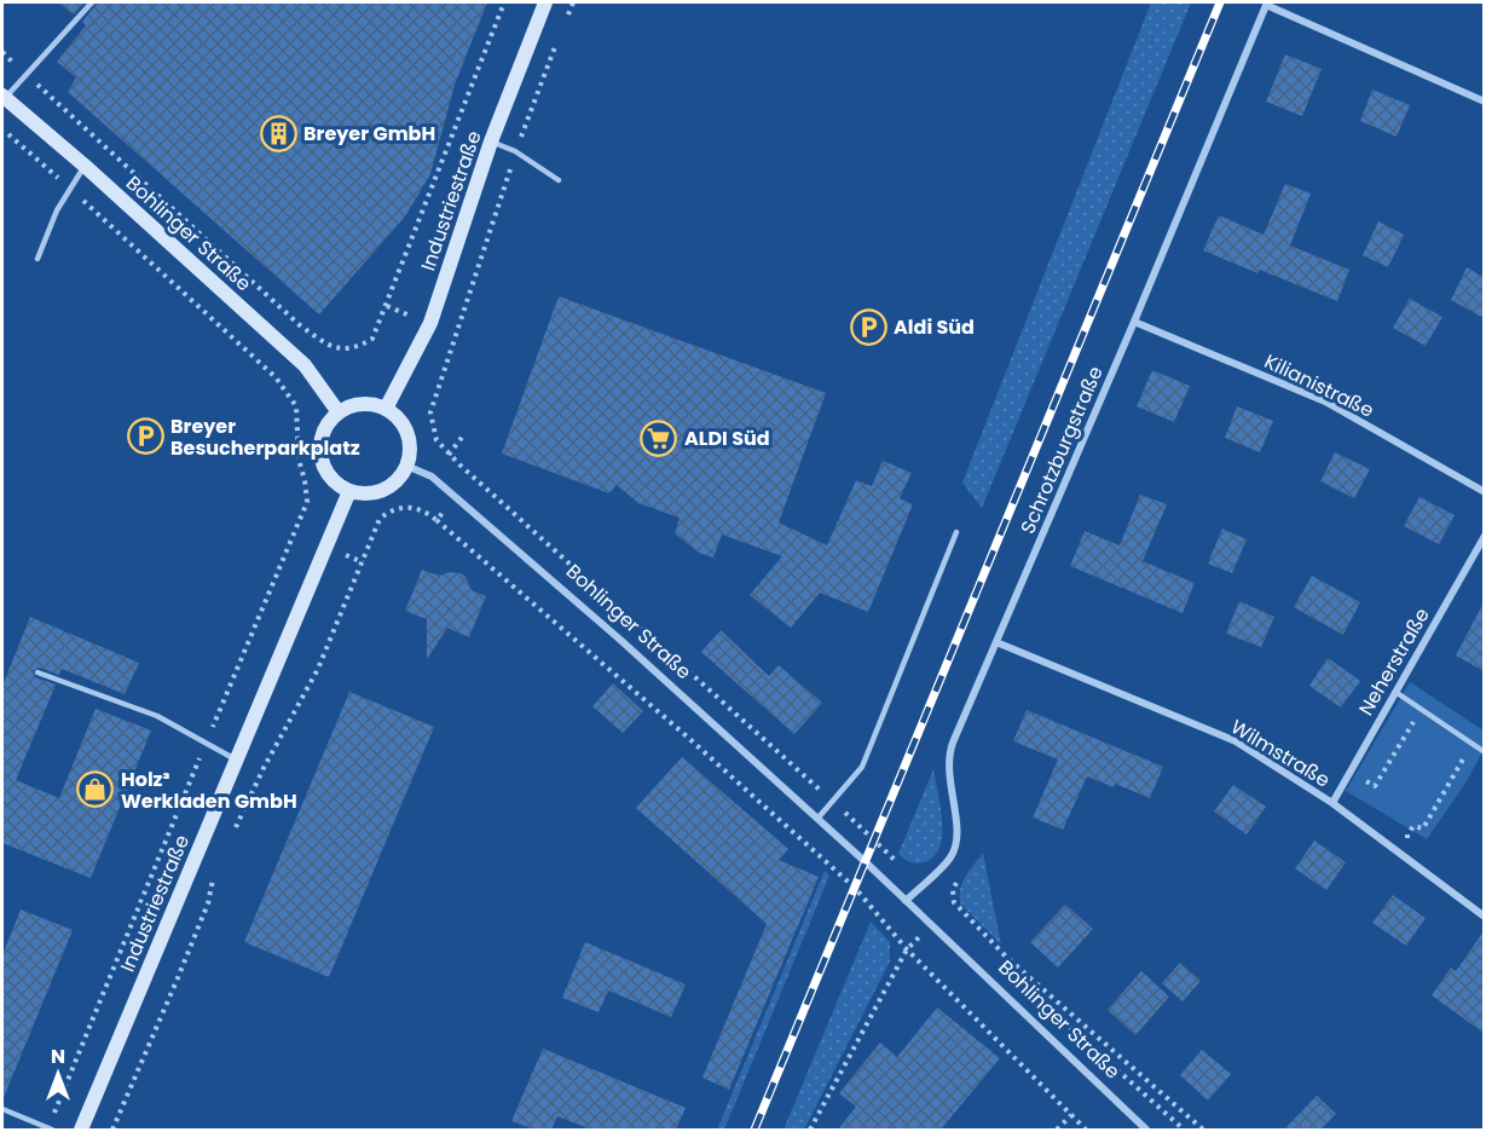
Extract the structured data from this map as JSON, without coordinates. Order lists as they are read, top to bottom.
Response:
{
  "streets": {
    "street": [
      "Industriestraße",
      "Bohlinger Straße",
      "Kilianistraße",
      "Schrotzburgstraße",
      "Neherstraße",
      "Wilmstraße"
    ]
  },
  "crossings": [
    ["Industriestraße", "Bohlinger Straße"],
    ["Bohlinger Straße", "Schrotzburgstraße"],
    ["Kilianistraße", "Schrotzburgstraße"],
    ["Schrotzburgstraße", "Wilmstraße"],
    ["Neherstraße", "Wilmstraße"]
  ],
  "places": {
    "building": ["Breyer GmbH"],
    "parking": ["Aldi Süd", "Breyer Besucherparkplatz"],
    "supermarket": ["ALDI Süd"],
    "shop": ["Holz³ Werkladen GmbH"]
  },
  "north": "top"
}
